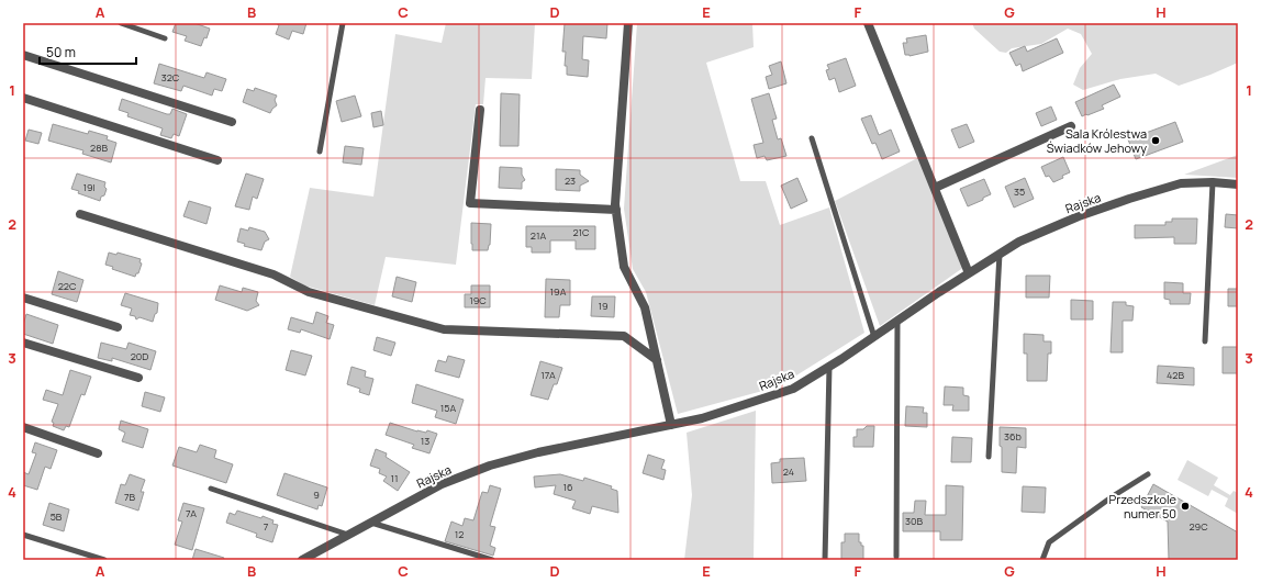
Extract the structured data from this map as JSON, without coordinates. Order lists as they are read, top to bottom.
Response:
{
  "streets": {
    "street": ["Rajska"]
  },
  "places": ["Sala Królestwa Świadków Jehowy", "Przedszkole numer 50"],
  "house_numbers": [
    "32C",
    "28B",
    "23",
    "19I",
    "35",
    "21C",
    "21A",
    "22C",
    "19A",
    "19C",
    "19",
    "20D",
    "17A",
    "42B",
    "15A",
    "36b",
    "13",
    "24",
    "11",
    "16",
    "9",
    "7B",
    "7A",
    "5B",
    "30B",
    "7",
    "29C",
    "12"
  ],
  "scale_bar": "50 m",
  "grid": {
    "columns": [
      "A",
      "B",
      "C",
      "D",
      "E",
      "F",
      "G",
      "H"
    ],
    "rows": [
      "1",
      "2",
      "3",
      "4"
    ]
  }
}
